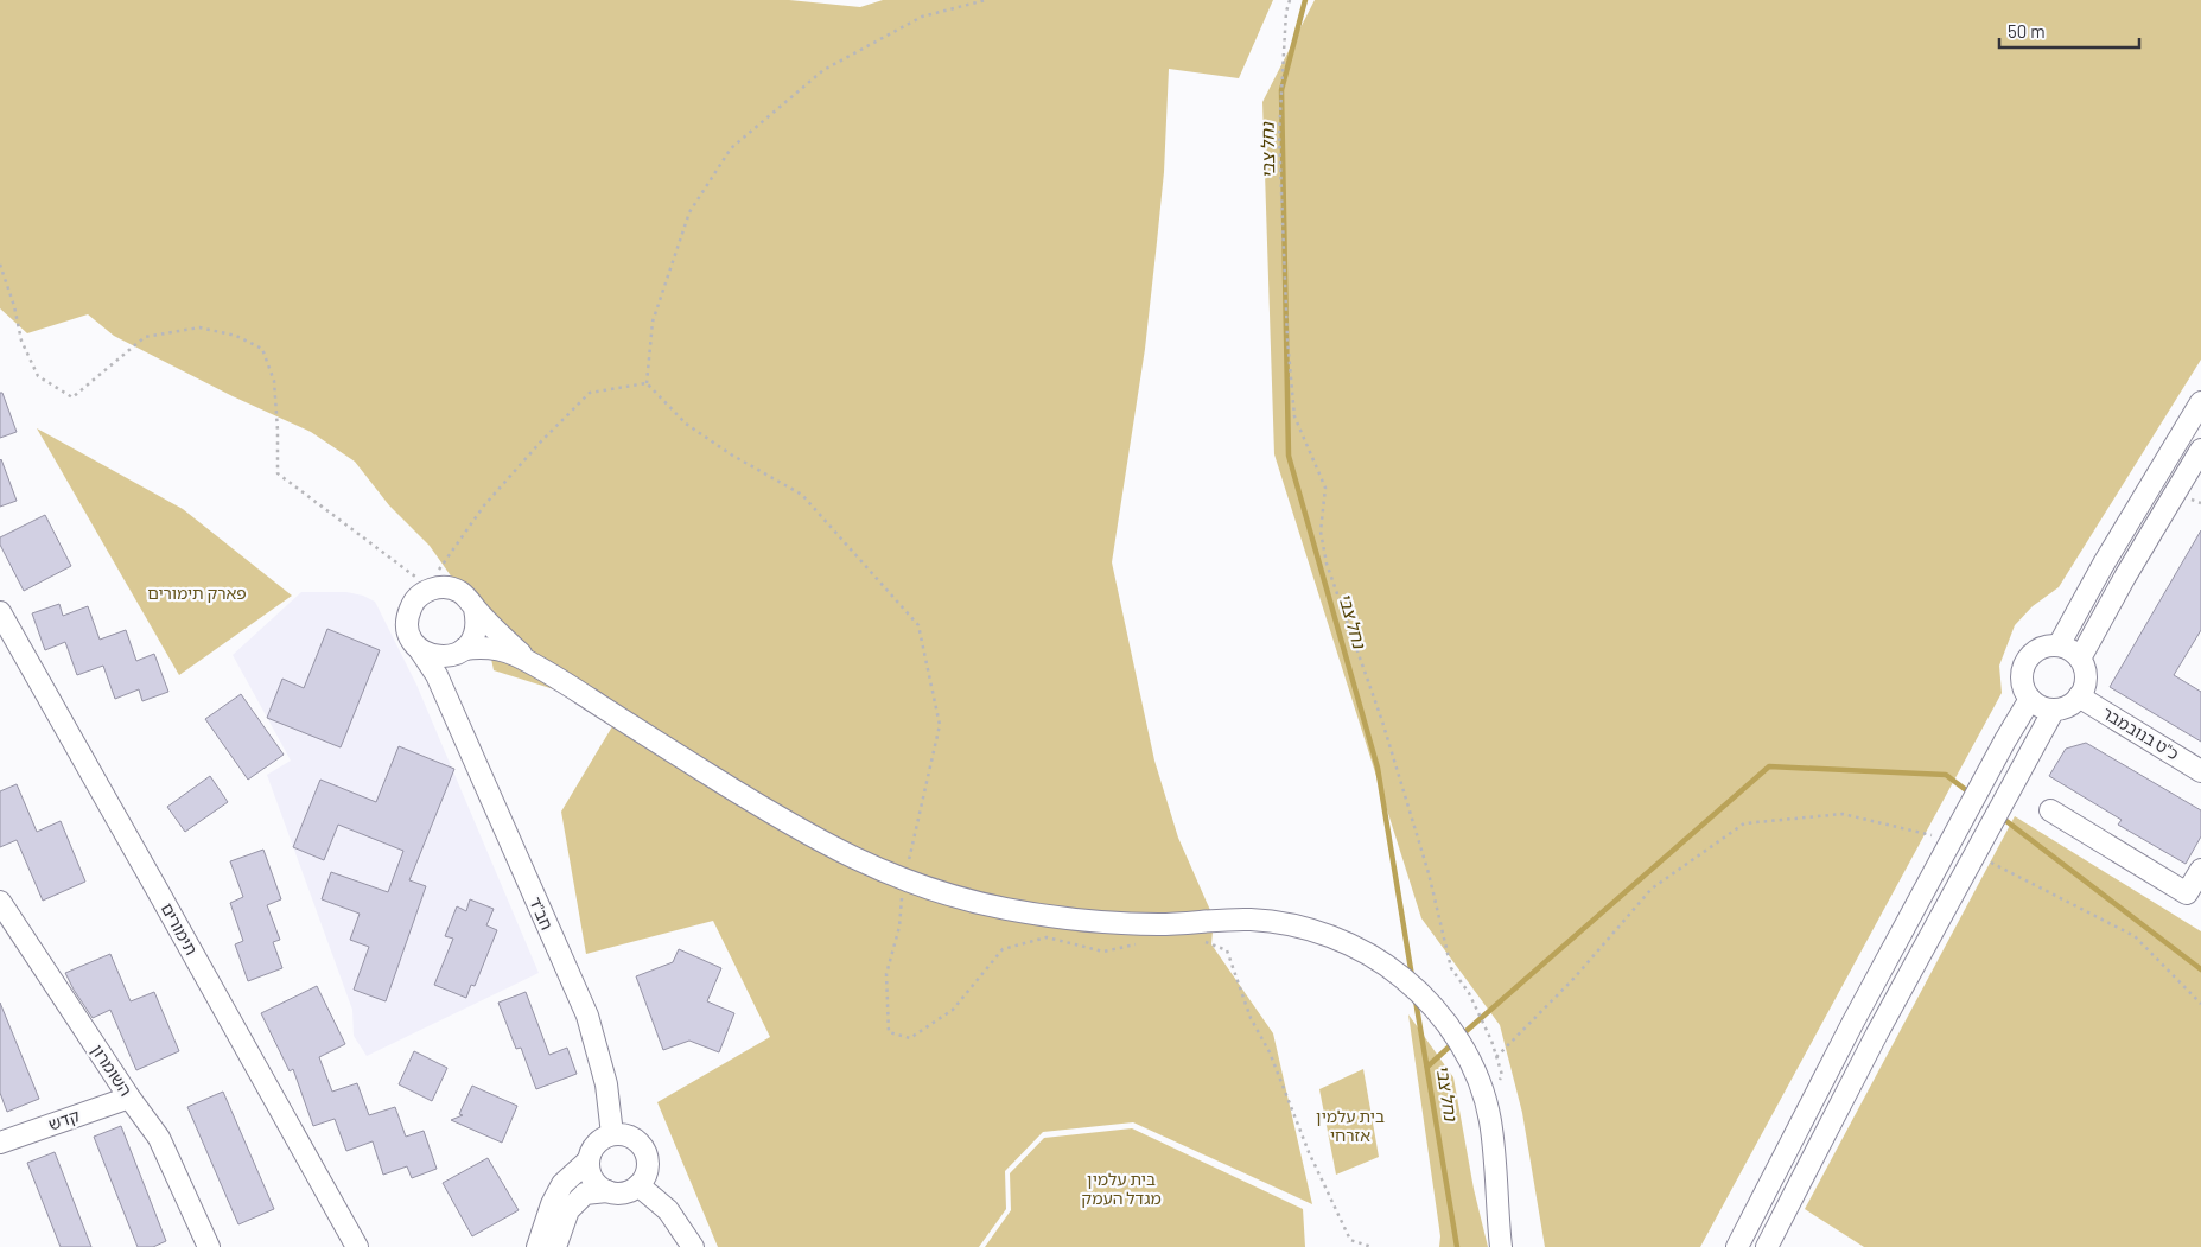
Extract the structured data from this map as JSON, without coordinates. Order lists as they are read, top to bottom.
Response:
{
  "streets": {
    "street": [
      "כ\"ט בנובמבר",
      "חב\"ד",
      "תימורים",
      "השומרון",
      "קדש"
    ]
  },
  "crossings": [
    ["השומרון", "קדש"]
  ],
  "water": ["נחל צבי"],
  "parks": ["פארק תימורים", "בית עלמין אזרחי", "בית עלמין מגדל העמק"],
  "scale_bar": "50 m"
}
